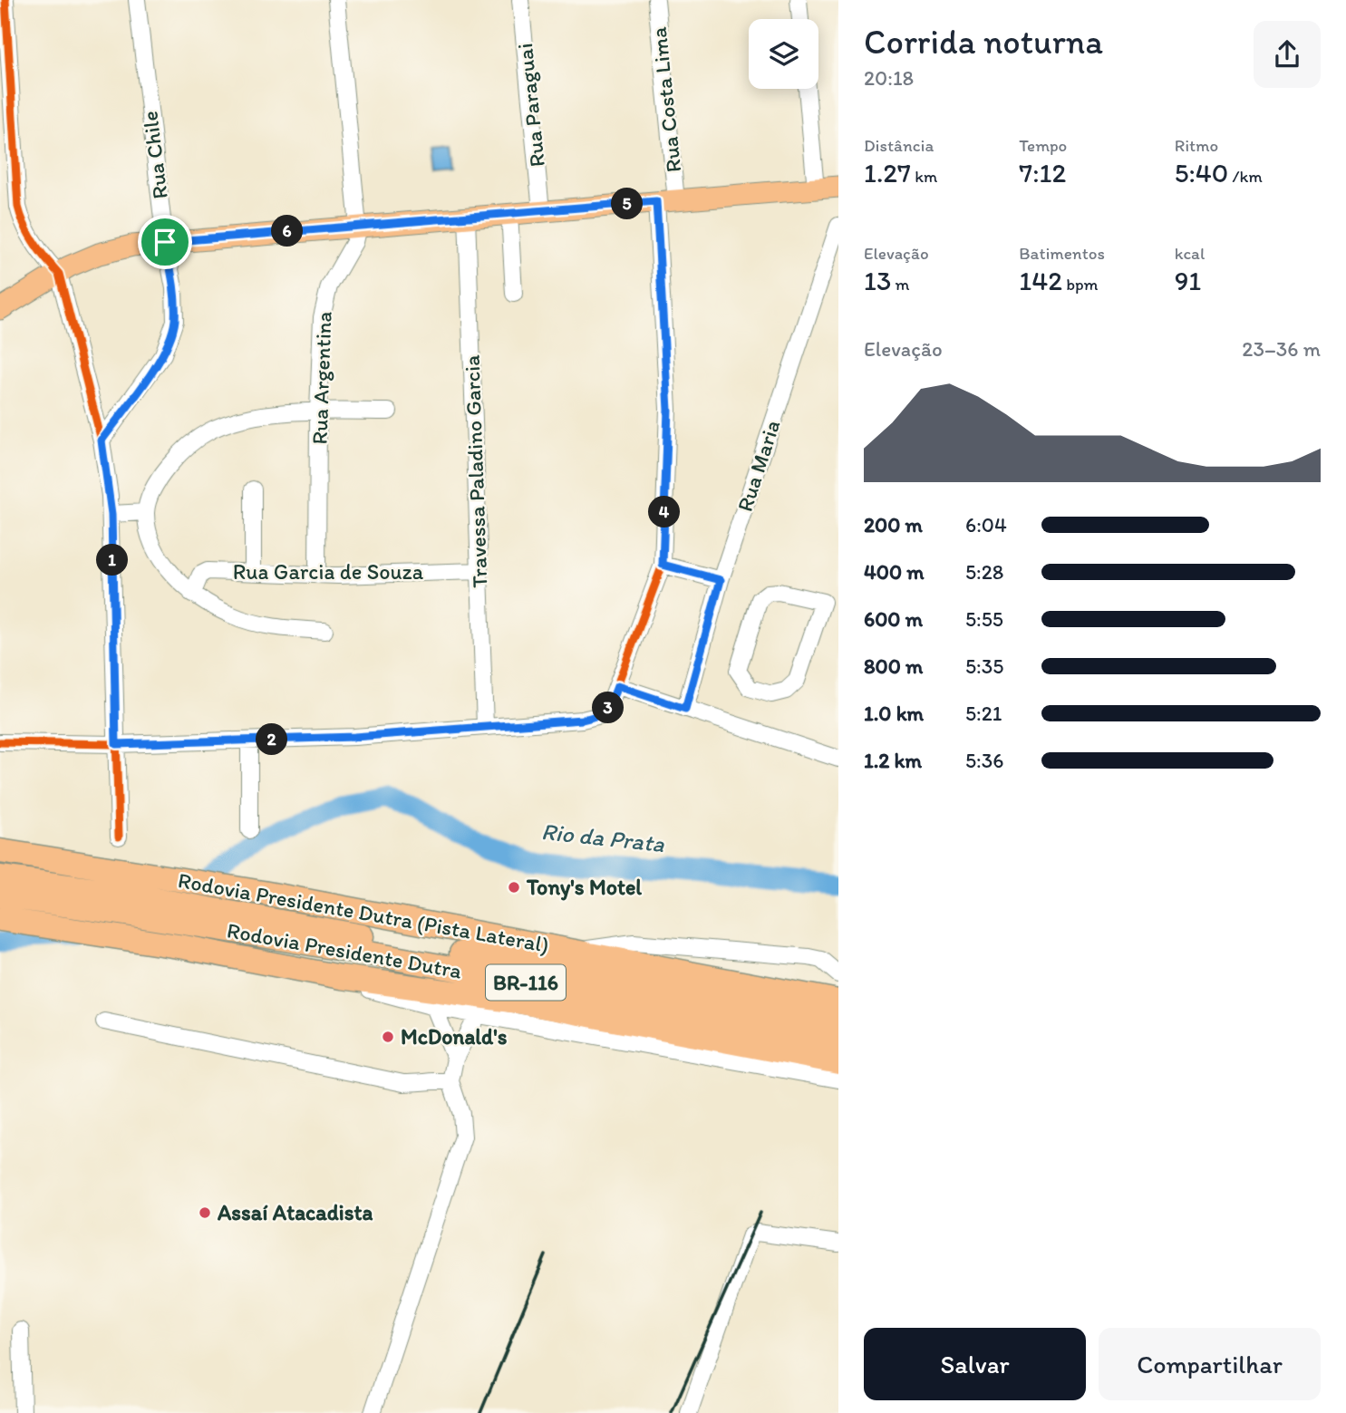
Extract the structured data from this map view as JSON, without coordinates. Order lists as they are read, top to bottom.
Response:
{
  "streets": {
    "highway": ["Rodovia Presidente Dutra (Pista Lateral)", "Rodovia Presidente Dutra", "BR-116"],
    "street": [
      "Rua Costa Lima",
      "Rua Paraguai",
      "Rua Chile",
      "Rua Argentina",
      "Rua Maria",
      "Travessa Paladino Garcia",
      "Rua Garcia de Souza"
    ]
  },
  "crossings": [
    ["Rua Costa Lima", "Travessa Paladino Garcia"],
    ["Rua Argentina", "Rua Garcia de Souza"],
    ["Travessa Paladino Garcia", "Rua Garcia de Souza"]
  ],
  "water": ["Rio da Prata"],
  "places": ["Tony's Motel", "McDonald's", "Assaí Atacadista"],
  "page": {
    "heading": ["Corrida noturna", "20:18"],
    "stats": [
      ["Distância", "1.27 km"],
      ["Tempo", "7:12"],
      ["Ritmo", "5:40 /km"],
      ["Elevação", "13 m"],
      ["Batimentos", "142 bpm"],
      ["kcal", "91"]
    ],
    "pins": [
      "5",
      "6",
      "4",
      "1",
      "3",
      "2"
    ],
    "chart": ["Elevação", "23–36 m"],
    "list": [
      {
        "name": "200 m",
        "note": "6:04"
      },
      {
        "name": "400 m",
        "note": "5:28"
      },
      {
        "name": "600 m",
        "note": "5:55"
      },
      {
        "name": "800 m",
        "note": "5:35"
      },
      {
        "name": "1.0 km",
        "note": "5:21"
      },
      {
        "name": "1.2 km",
        "note": "5:36"
      }
    ],
    "buttons": ["Salvar", "Compartilhar"]
  }
}
